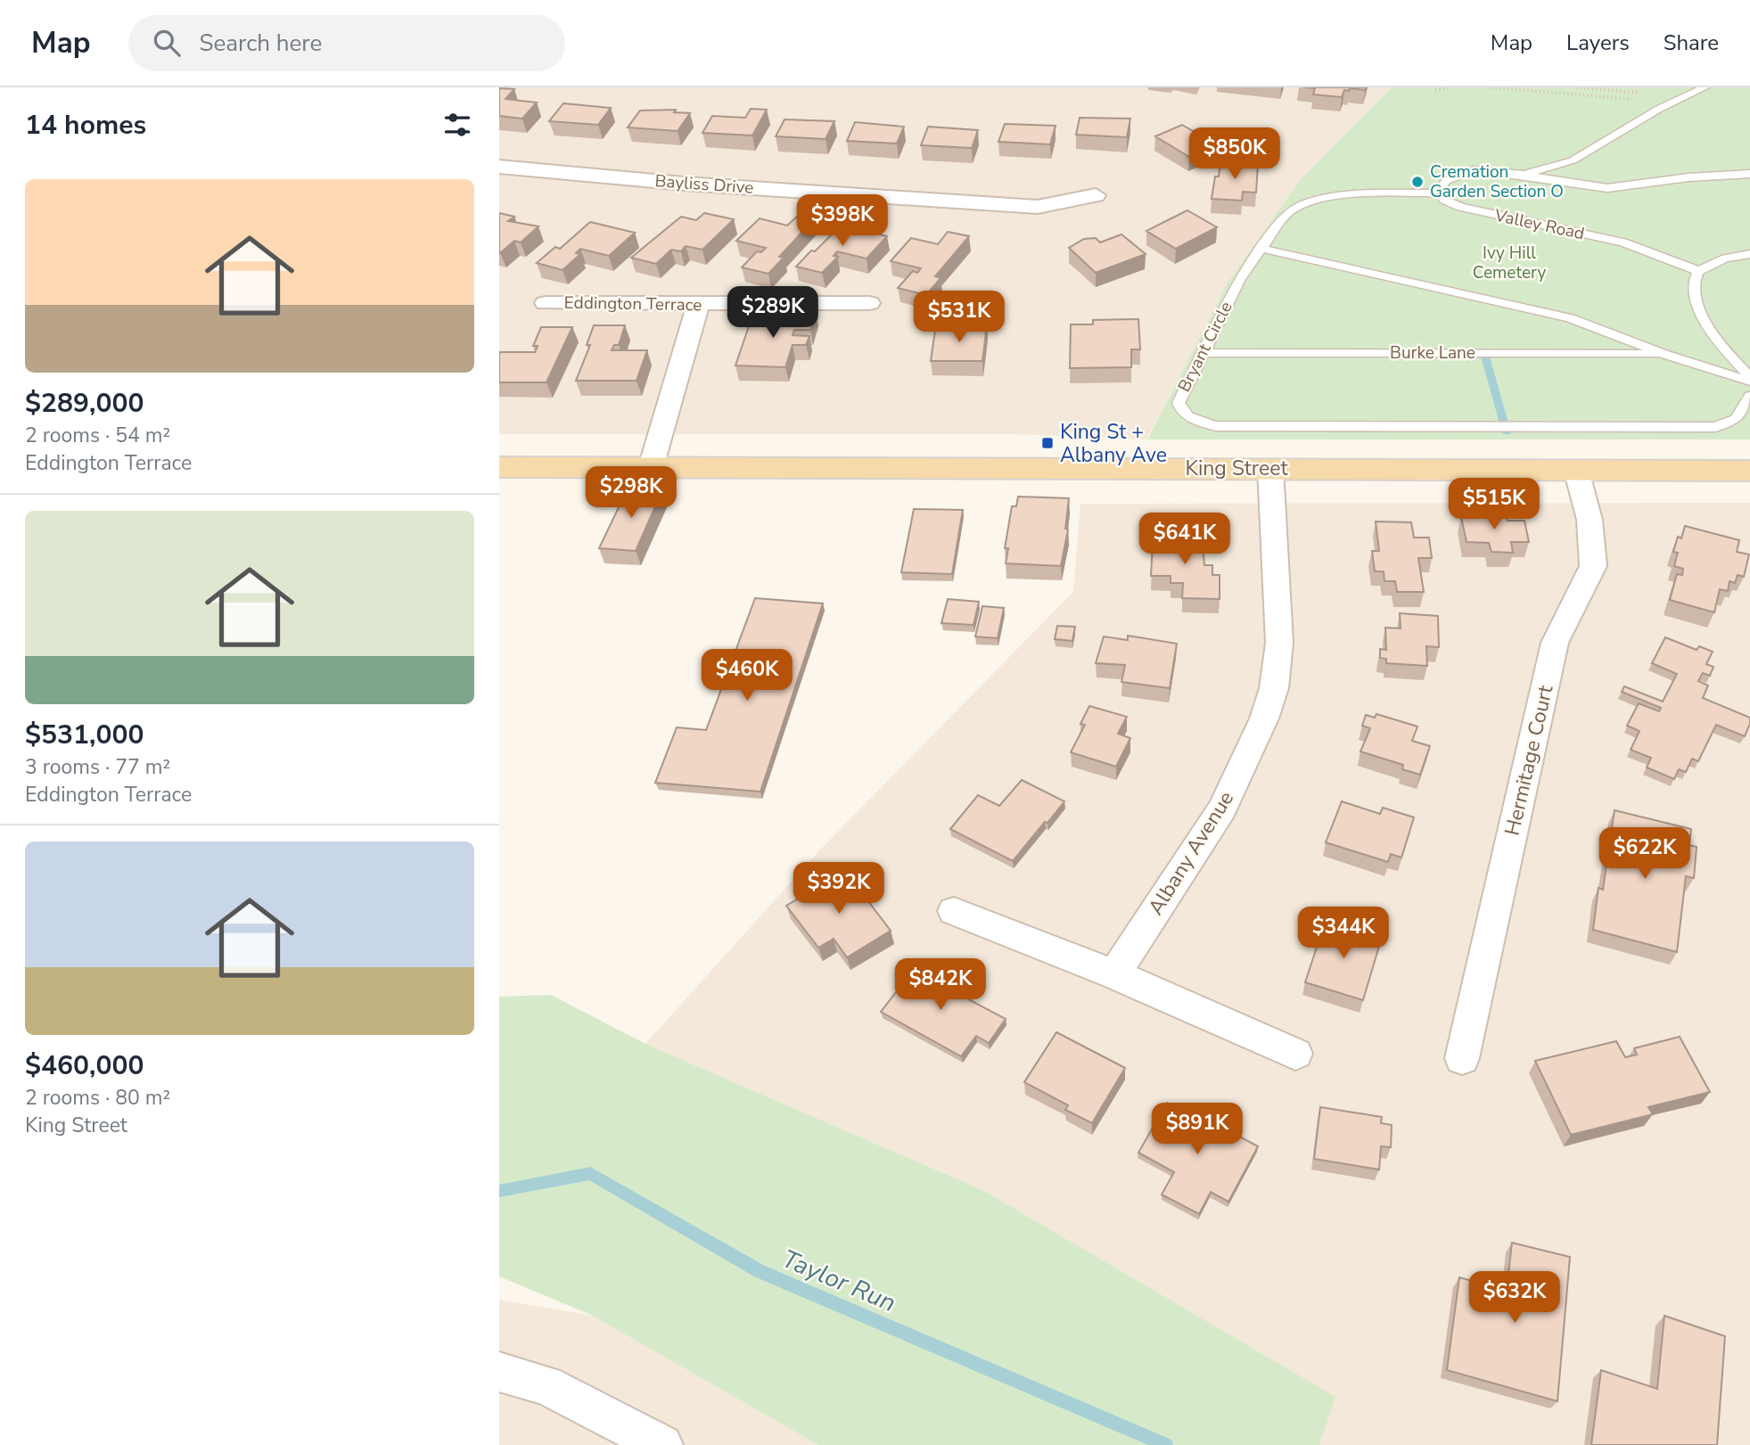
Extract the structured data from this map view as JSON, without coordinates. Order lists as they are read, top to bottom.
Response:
{
  "streets": {
    "main road": ["King Street"],
    "street": [
      "Bayliss Drive",
      "Eddington Terrace",
      "Hermitage Court",
      "Albany Avenue"
    ],
    "lane": ["Valley Road", "Bryant Circle", "Burke Lane"]
  },
  "crossings": [
    ["Valley Road", "Bryant Circle"],
    ["Bryant Circle", "Burke Lane"],
    ["King Street", "Hermitage Court"],
    ["King Street", "Albany Avenue"]
  ],
  "water": ["Taylor Run"],
  "parks": ["Ivy Hill Cemetery"],
  "places": {
    "other": ["Cremation Garden Section O"],
    "transit": ["King St + Albany Ave"]
  },
  "page": {
    "header": "Map",
    "search": "Search here",
    "nav": ["Map", "Layers", "Share"],
    "heading": "14 homes",
    "price": [
      "$850K",
      "$398K",
      "$289K",
      "$531K",
      "$298K",
      "$515K",
      "$641K",
      "$460K",
      "$622K",
      "$392K",
      "$344K",
      "$842K",
      "$891K",
      "$632K"
    ],
    "list": [
      {
        "name": "$289,000",
        "note": "2 rooms · 54 m² · Eddington Terrace"
      },
      {
        "name": "$531,000",
        "note": "3 rooms · 77 m² · Eddington Terrace"
      },
      {
        "name": "$460,000",
        "note": "2 rooms · 80 m² · King Street"
      }
    ]
  }
}
